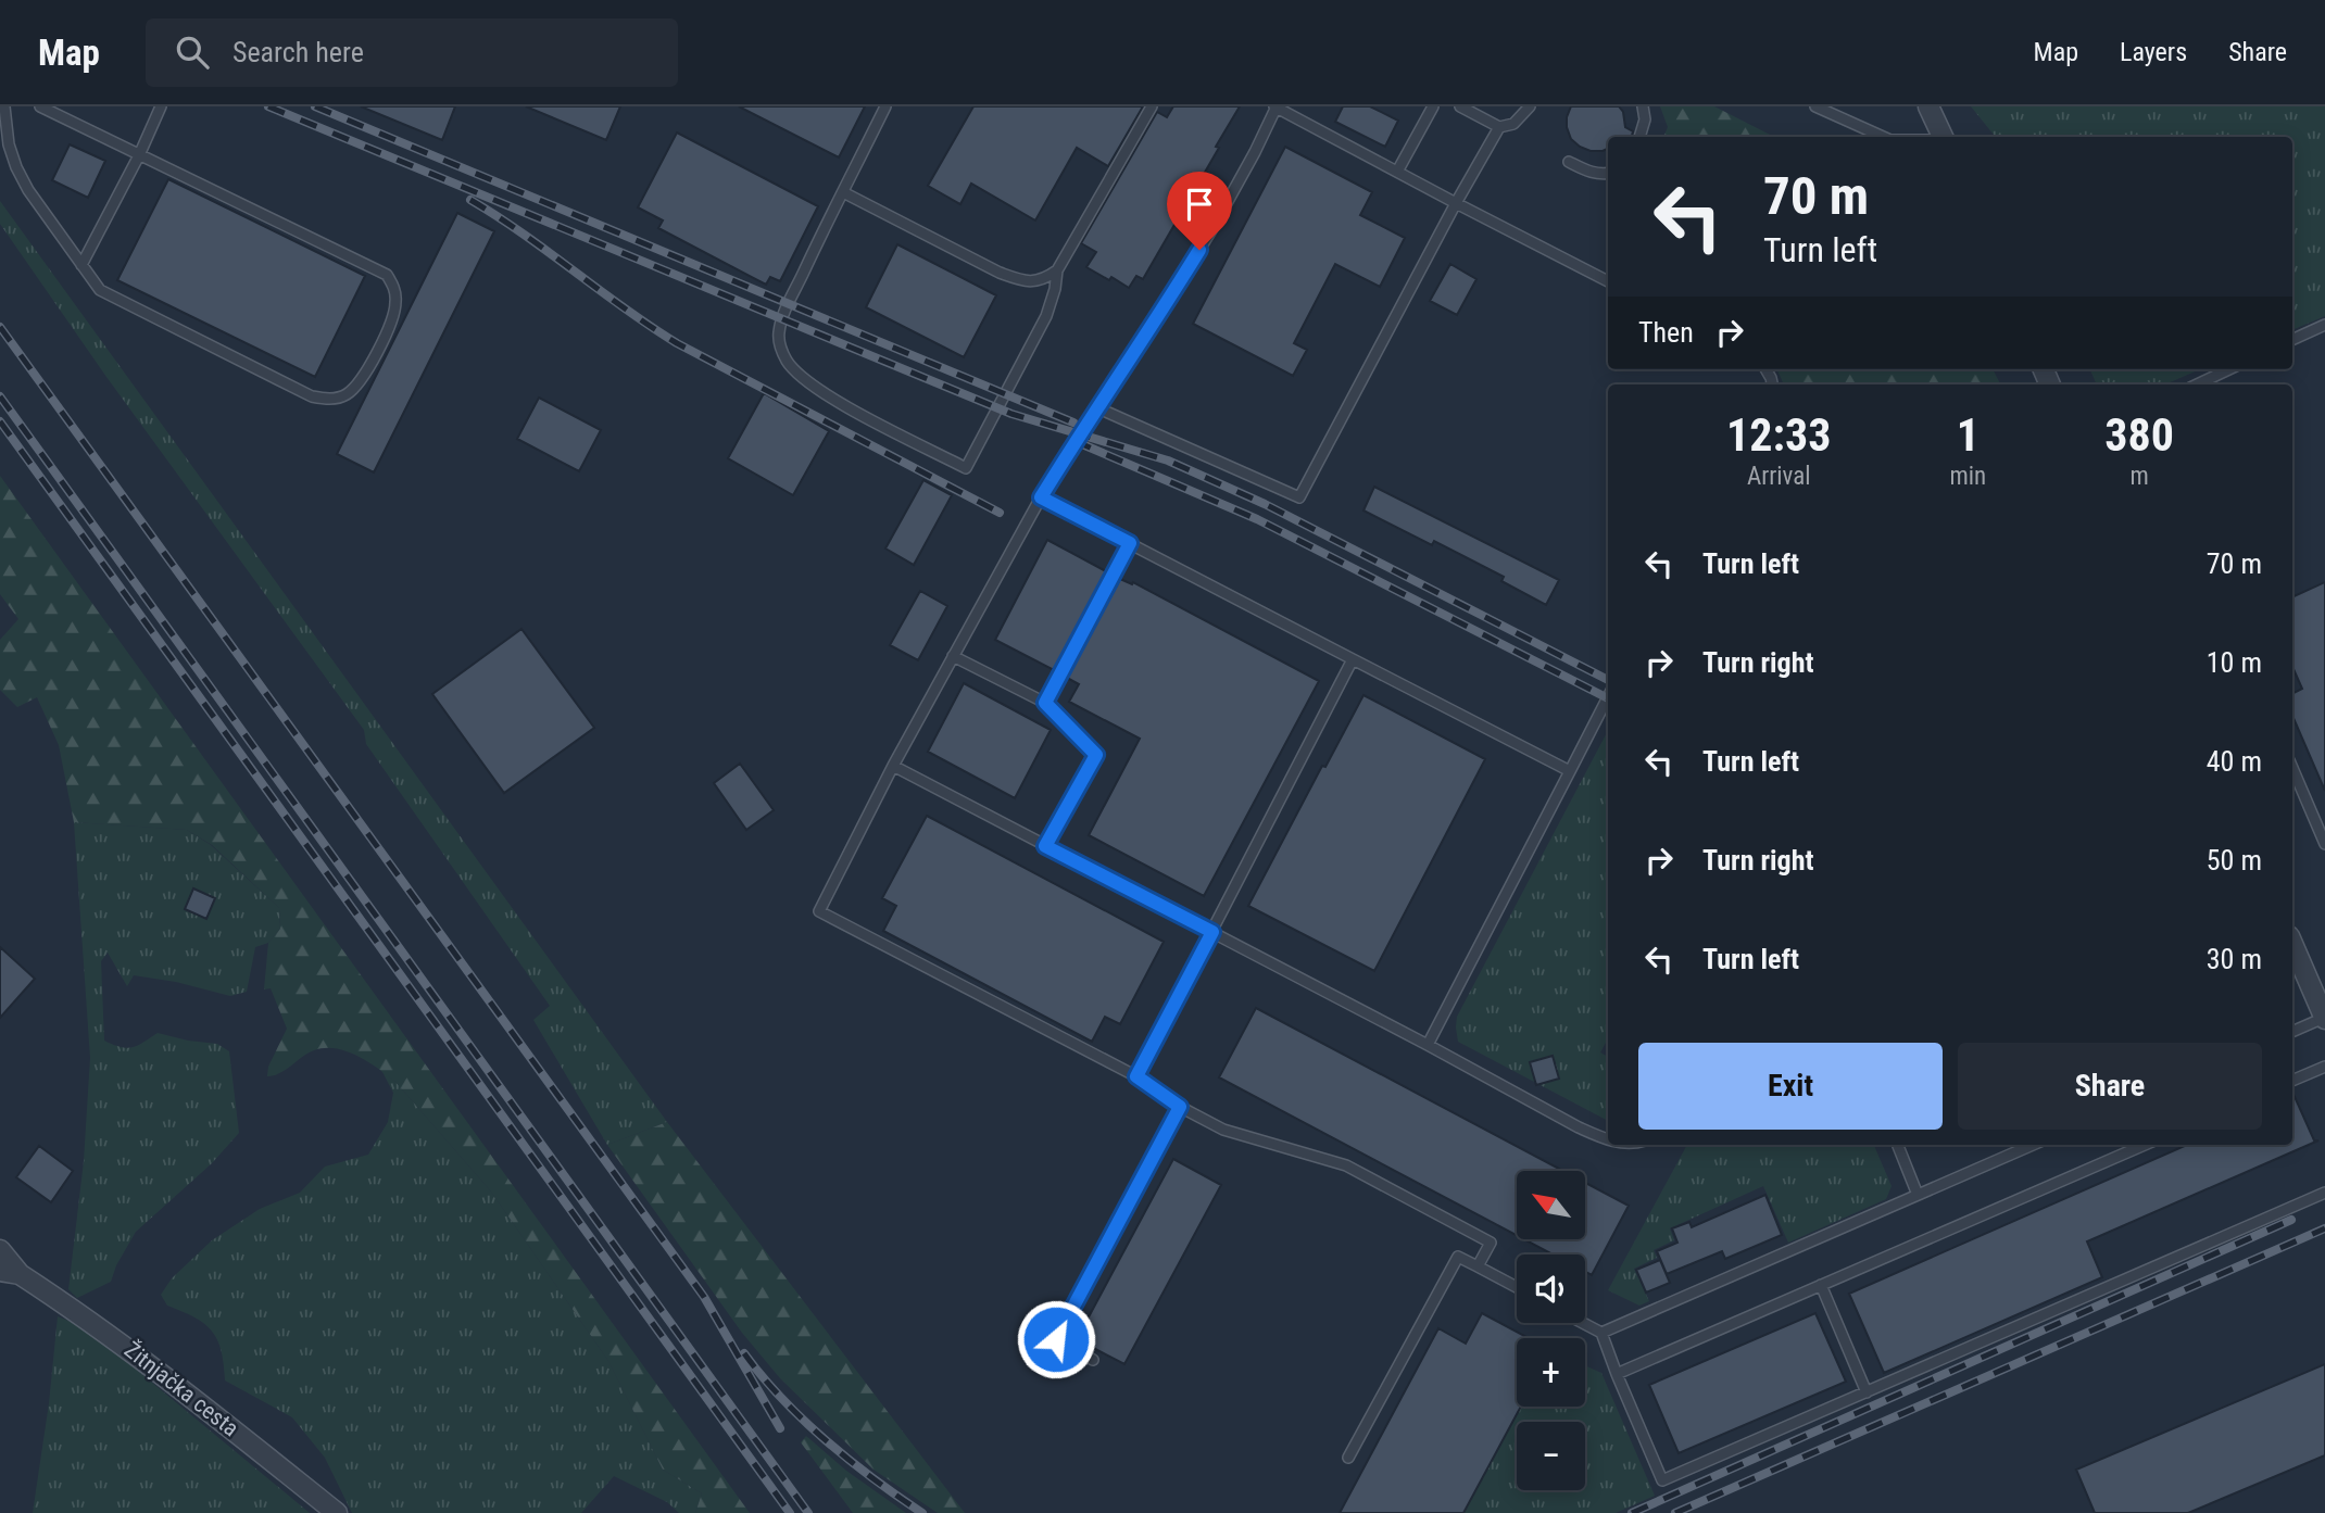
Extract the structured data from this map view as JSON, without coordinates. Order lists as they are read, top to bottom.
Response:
{
  "streets": {
    "street": ["Žitnjačka cesta"]
  },
  "north": "top left",
  "page": {
    "header": "Map",
    "search": "Search here",
    "nav": ["Map", "Layers", "Share"],
    "turn": ["70 m", "Turn left"],
    "then": "Then",
    "eta": [
      "12:33",
      "Arrival",
      "1",
      "min",
      "380",
      "m"
    ],
    "list": [
      {
        "name": "Turn left",
        "value": "70 m"
      },
      {
        "name": "Turn right",
        "value": "10 m"
      },
      {
        "name": "Turn left",
        "value": "40 m"
      },
      {
        "name": "Turn right",
        "value": "50 m"
      },
      {
        "name": "Turn left",
        "value": "30 m"
      }
    ],
    "buttons": ["Exit", "Share"],
    "map_buttons": ["+", "−"]
  }
}
